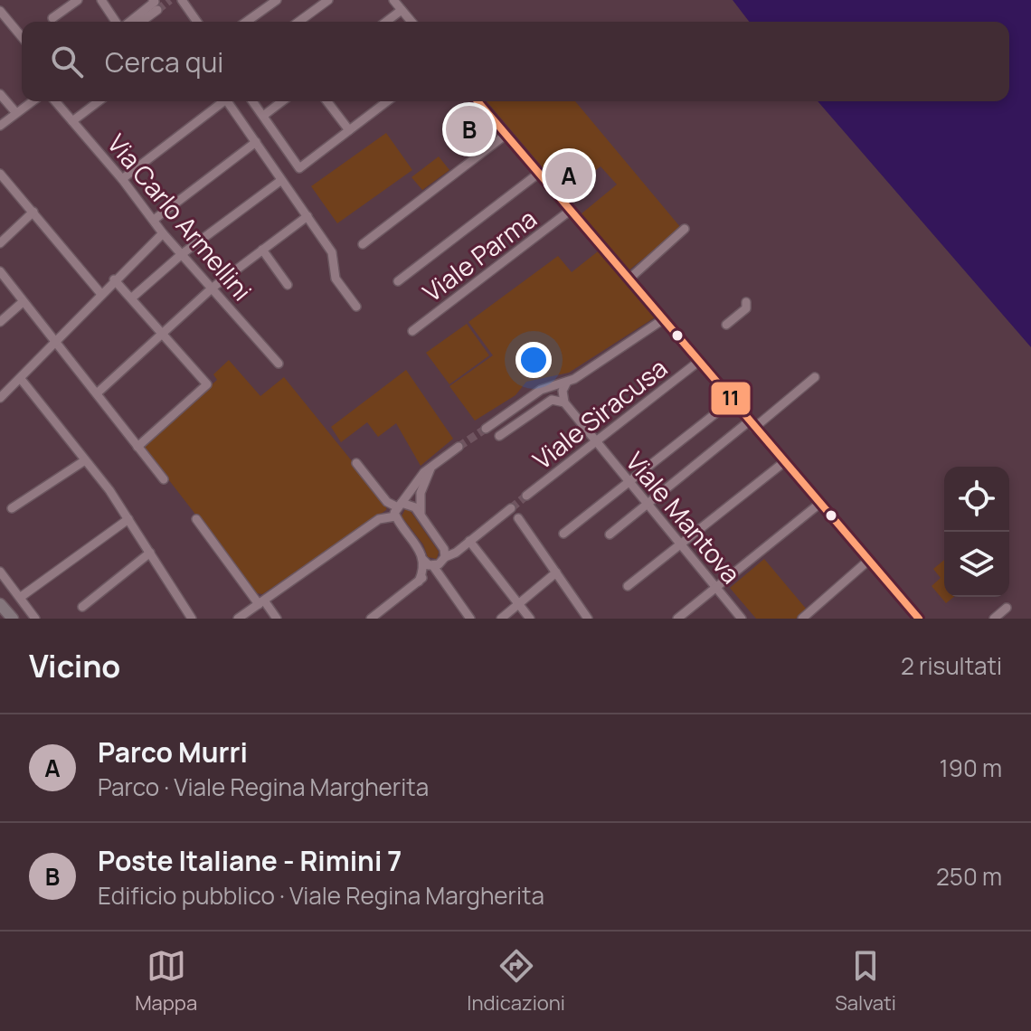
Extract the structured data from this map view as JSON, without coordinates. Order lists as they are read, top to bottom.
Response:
{
  "streets": {
    "street": [
      "Via Carlo Armellini",
      "Viale Parma",
      "Viale Siracusa",
      "Viale Mantova"
    ]
  },
  "crossings": [
    ["Viale Siracusa", "Viale Mantova"]
  ],
  "lines": ["transit line 11"],
  "page": {
    "search": "Cerca qui",
    "pins": ["B", "A"],
    "heading": ["Vicino", "2 risultati"],
    "list": [
      {
        "mark": "A",
        "name": "Parco Murri",
        "note": "Parco · Viale Regina Margherita",
        "value": "190 m"
      },
      {
        "mark": "B",
        "name": "Poste Italiane - Rimini 7",
        "note": "Edificio pubblico · Viale Regina Margherita",
        "value": "250 m"
      }
    ],
    "nav": ["Mappa", "Indicazioni", "Salvati"]
  }
}
